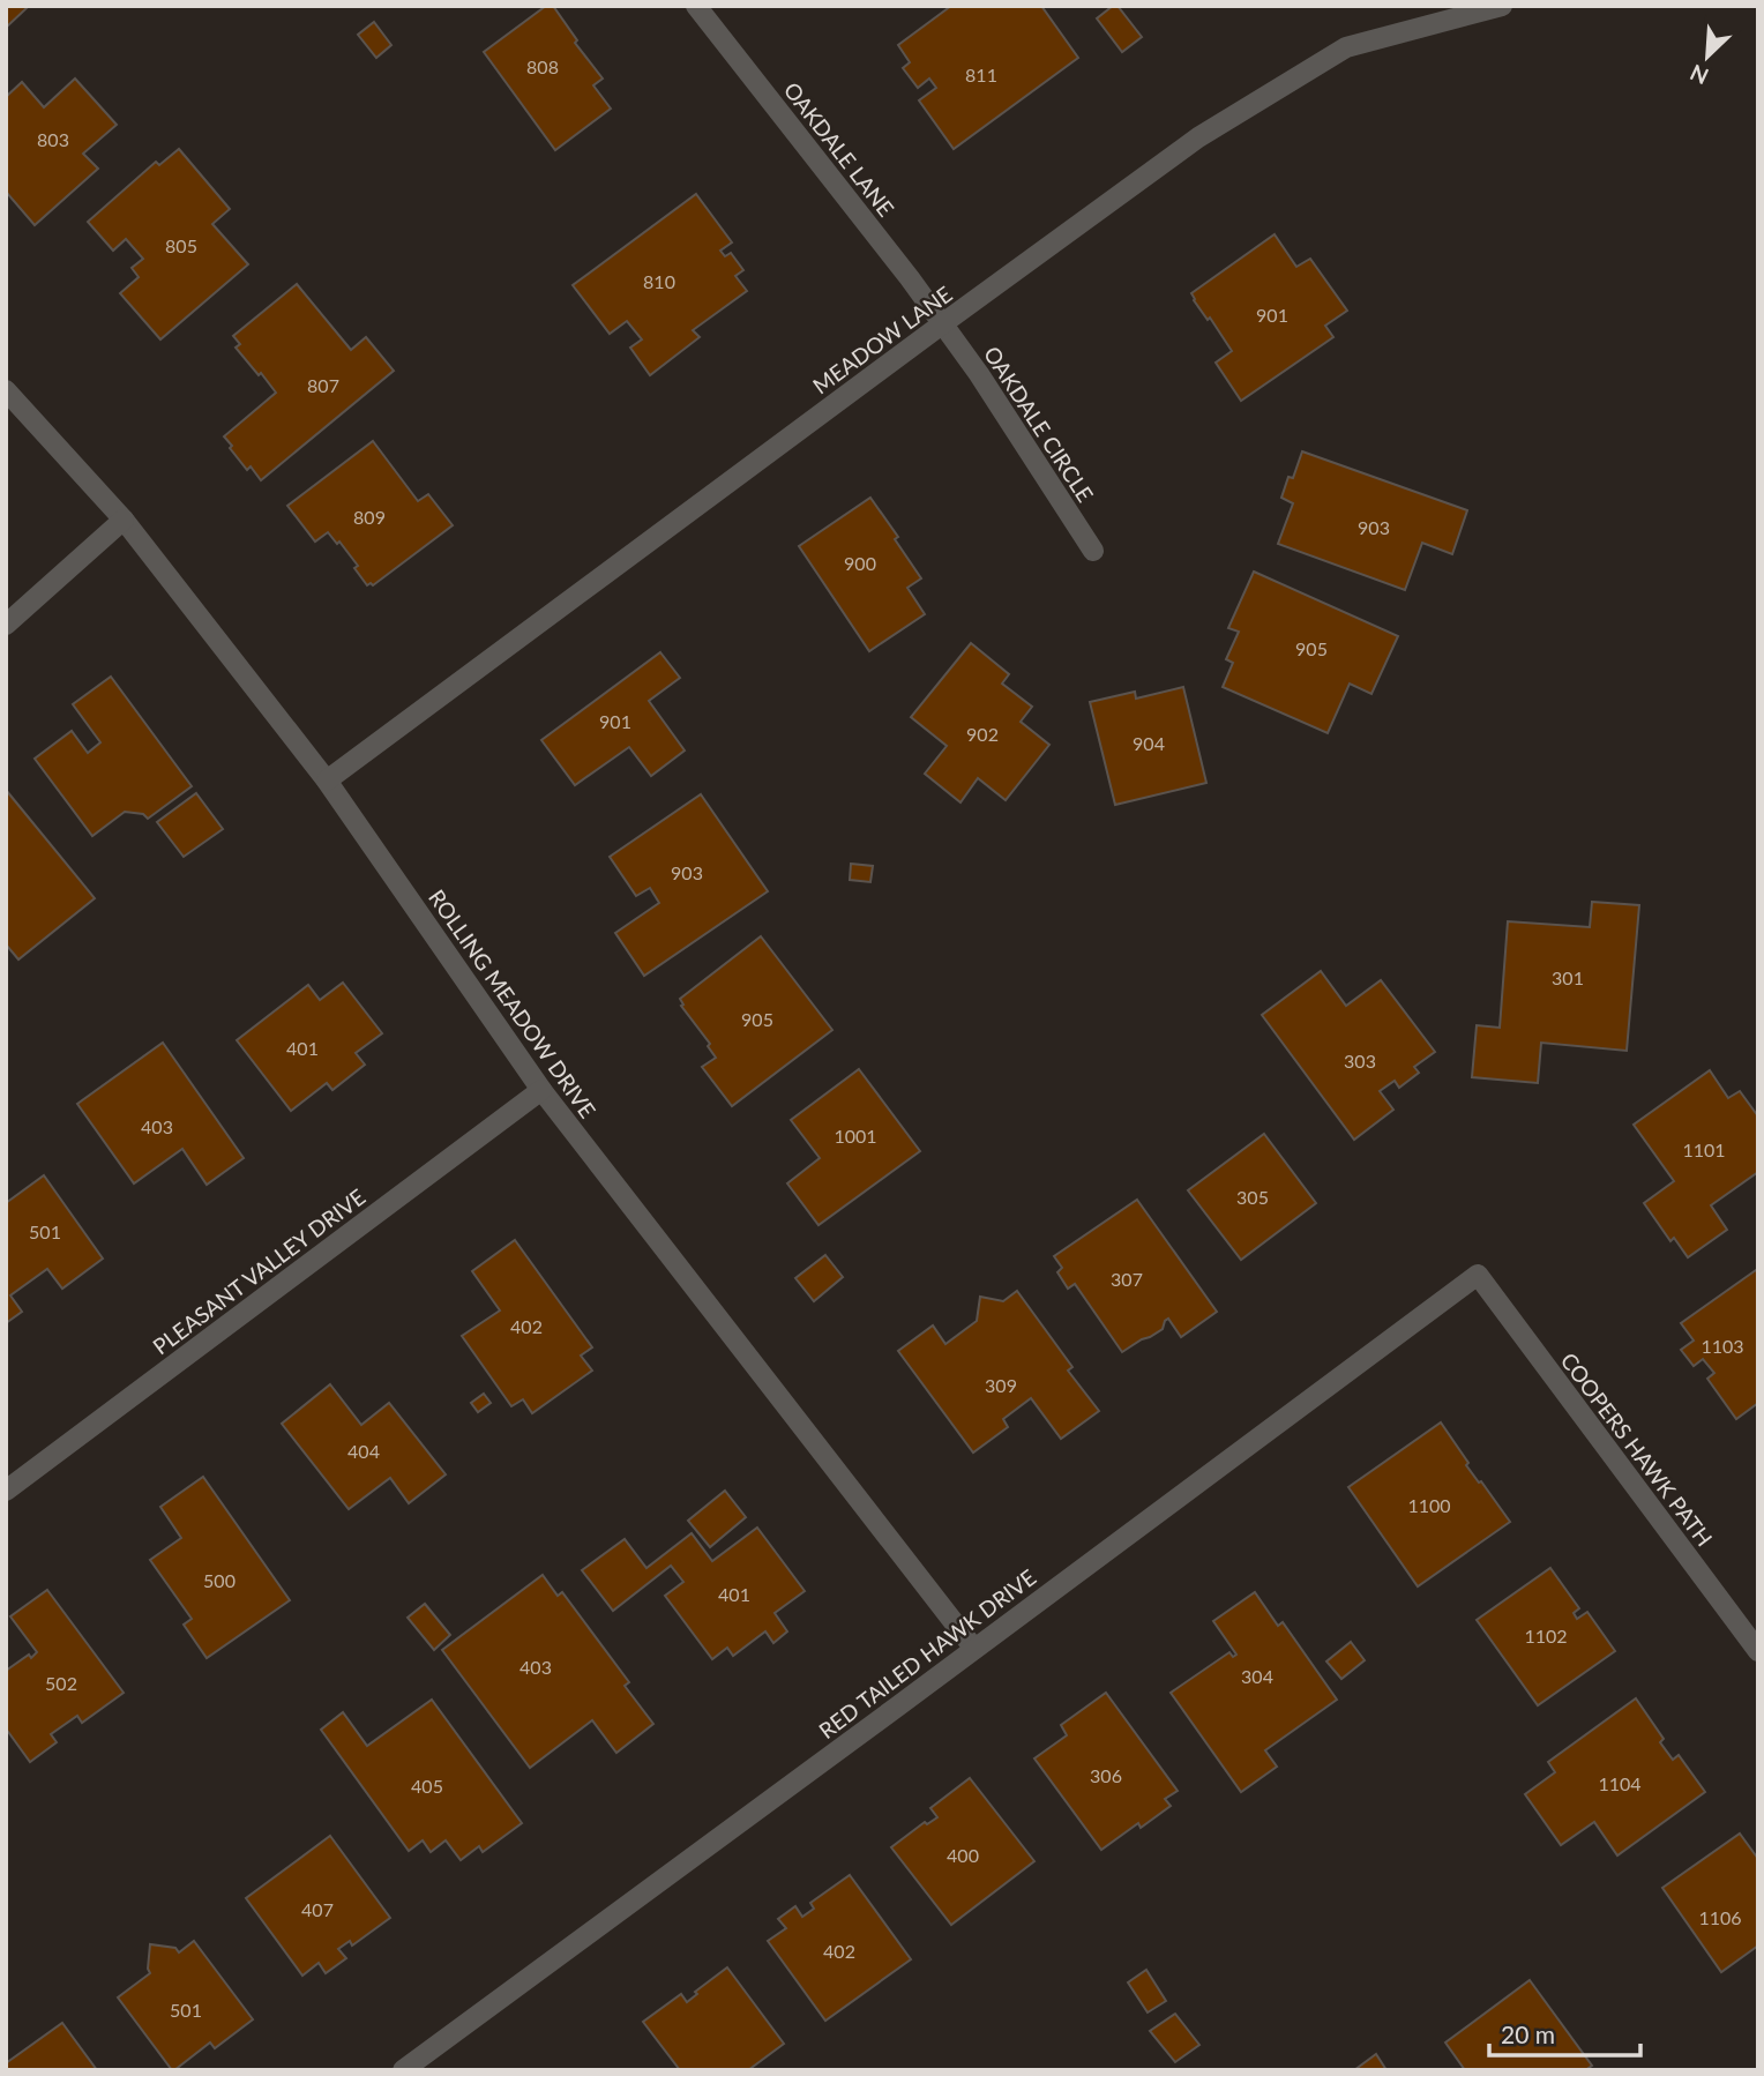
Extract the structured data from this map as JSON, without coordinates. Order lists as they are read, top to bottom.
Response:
{
  "streets": {
    "street": [
      "OAKDALE LANE",
      "MEADOW LANE",
      "OAKDALE CIRCLE",
      "ROLLING MEADOW DRIVE",
      "PLEASANT VALLEY DRIVE",
      "COOPERS HAWK PATH",
      "RED TAILED HAWK DRIVE"
    ]
  },
  "crossings": [
    ["OAKDALE LANE", "MEADOW LANE"],
    ["OAKDALE LANE", "OAKDALE CIRCLE"],
    ["MEADOW LANE", "OAKDALE CIRCLE"],
    ["MEADOW LANE", "ROLLING MEADOW DRIVE"],
    ["ROLLING MEADOW DRIVE", "PLEASANT VALLEY DRIVE"],
    ["ROLLING MEADOW DRIVE", "RED TAILED HAWK DRIVE"],
    ["COOPERS HAWK PATH", "RED TAILED HAWK DRIVE"]
  ],
  "house_numbers": [
    "808",
    "811",
    "803",
    "805",
    "810",
    "901",
    "807",
    "809",
    "903",
    "900",
    "905",
    "901",
    "902",
    "904",
    "903",
    "301",
    "905",
    "401",
    "303",
    "403",
    "1001",
    "1101",
    "305",
    "501",
    "307",
    "402",
    "1103",
    "309",
    "404",
    "1100",
    "500",
    "401",
    "1102",
    "403",
    "304",
    "502",
    "306",
    "1104",
    "405",
    "400",
    "407",
    "1106",
    "402",
    "501"
  ],
  "scale_bar": "20 m",
  "north": "bottom left"
}
